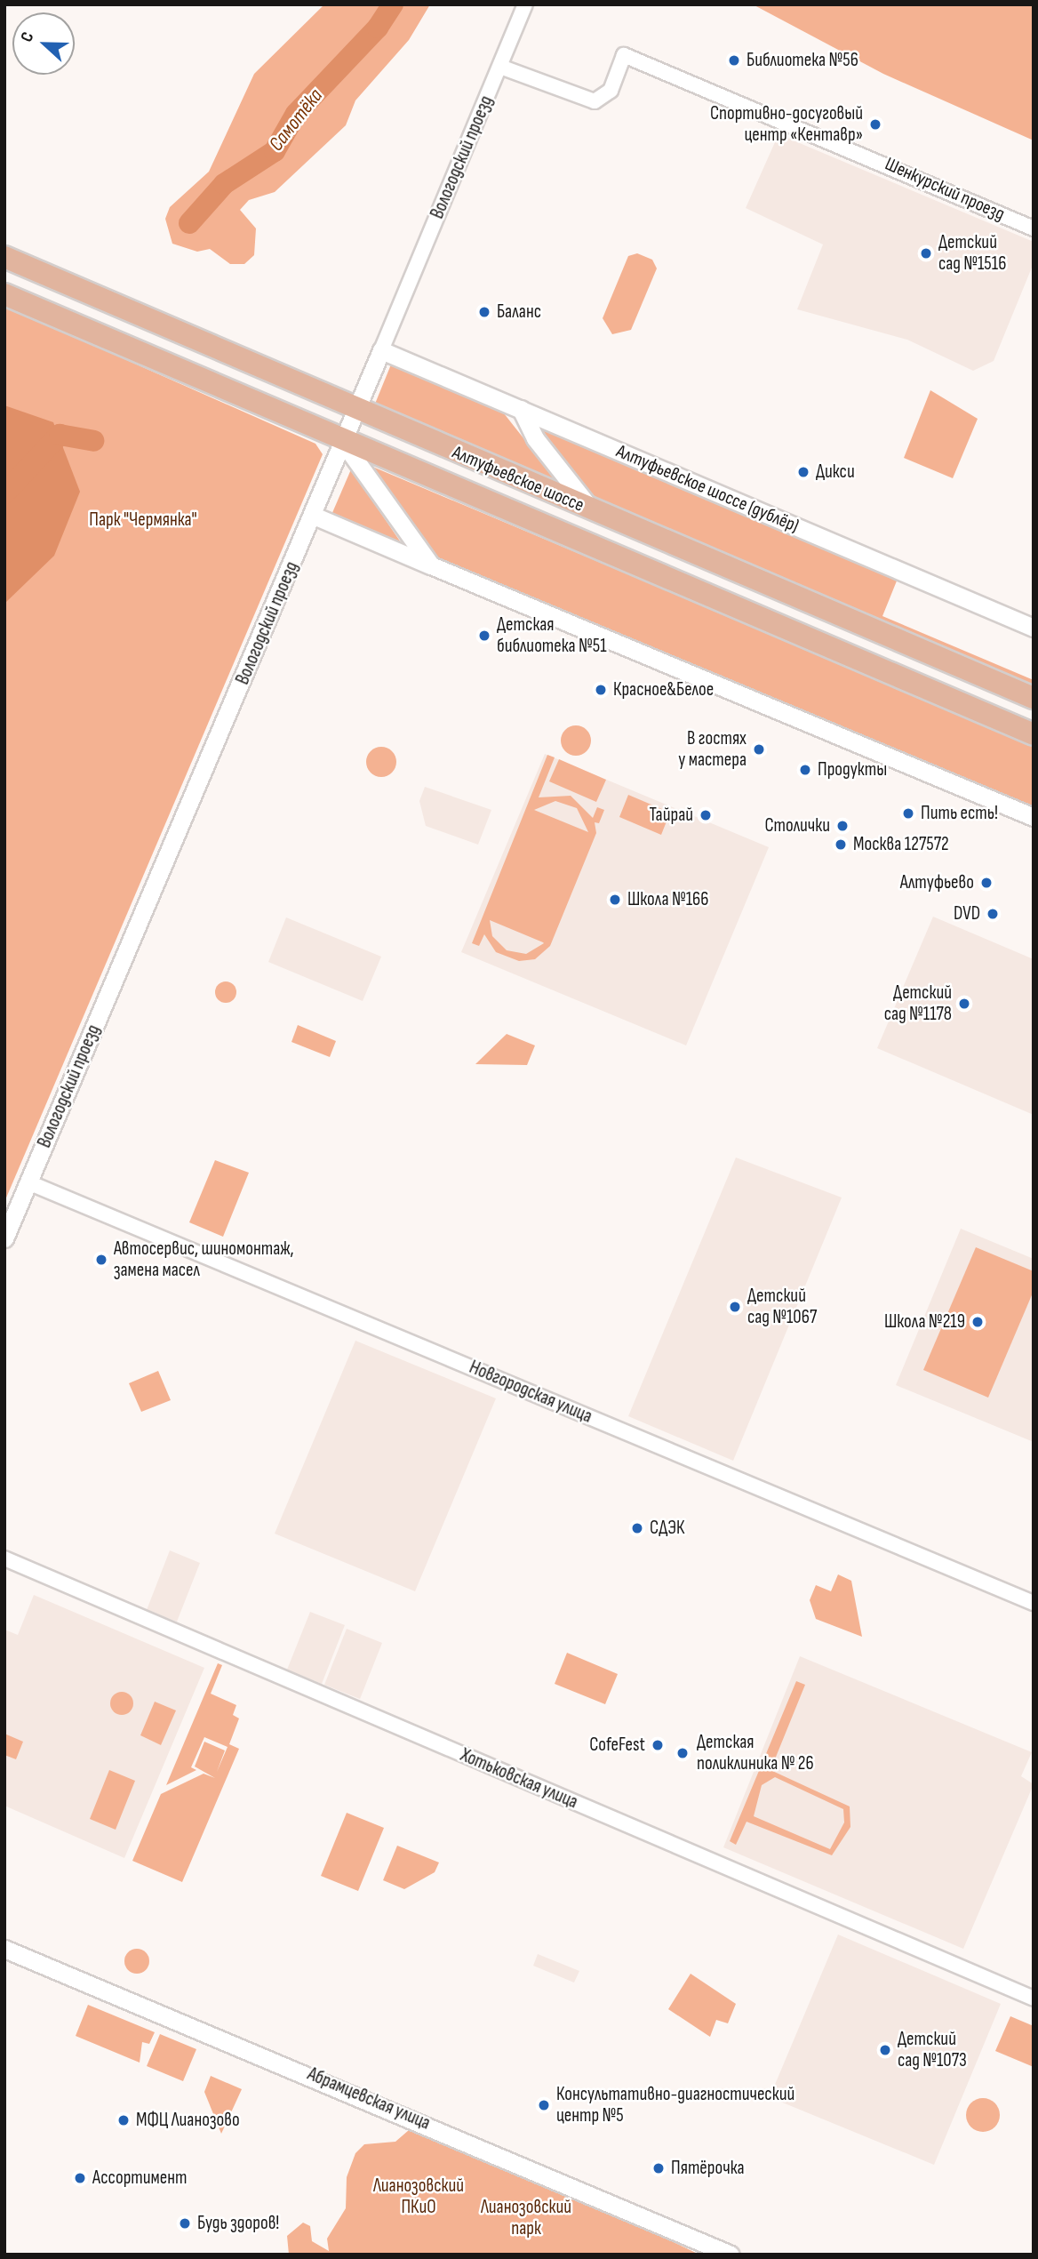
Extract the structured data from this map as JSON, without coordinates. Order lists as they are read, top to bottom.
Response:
{
  "streets": {
    "main road": ["Алтуфьевское шоссе"],
    "street": [
      "Вологодский проезд",
      "Шенкурский проезд",
      "Алтуфьевское шоссе (дублёр)",
      "Новгородская улица",
      "Хотьковская улица",
      "Абрамцевская улица"
    ]
  },
  "crossings": [
    ["Вологодский проезд", "Шенкурский проезд"],
    ["Вологодский проезд", "Алтуфьевское шоссе"],
    ["Вологодский проезд", "Алтуфьевское шоссе (дублёр)"],
    ["Вологодский проезд", "Новгородская улица"]
  ],
  "water": ["Самотёка"],
  "parks": ["Парк \"Чермянка\"", "Лианозовский ПКиО", "Лианозовский парк"],
  "places": [
    "Библиотека №56",
    "Спортивно-досуговый центр «Кентавр»",
    "Детский сад №1516",
    "Баланс",
    "Дикси",
    "Детская библиотека №51",
    "Красное&Белое",
    "В гостях у мастера",
    "Продукты",
    "Пить есть!",
    "Тайрай",
    "Столички",
    "Москва 127572",
    "Алтуфьево",
    "Школа №166",
    "DVD",
    "Детский сад №1178",
    "Автосервис, шиномонтаж, замена масел",
    "Детский сад №1067",
    "Школа №219",
    "СДЭК",
    "CofeFest",
    "Детская поликлиника № 26",
    "Детский сад №1073",
    "Консультативно-диагностический центр №5",
    "МФЦ Лианозово",
    "Пятёрочка",
    "Ассортимент",
    "Будь здоров!"
  ],
  "north": "left"
}
